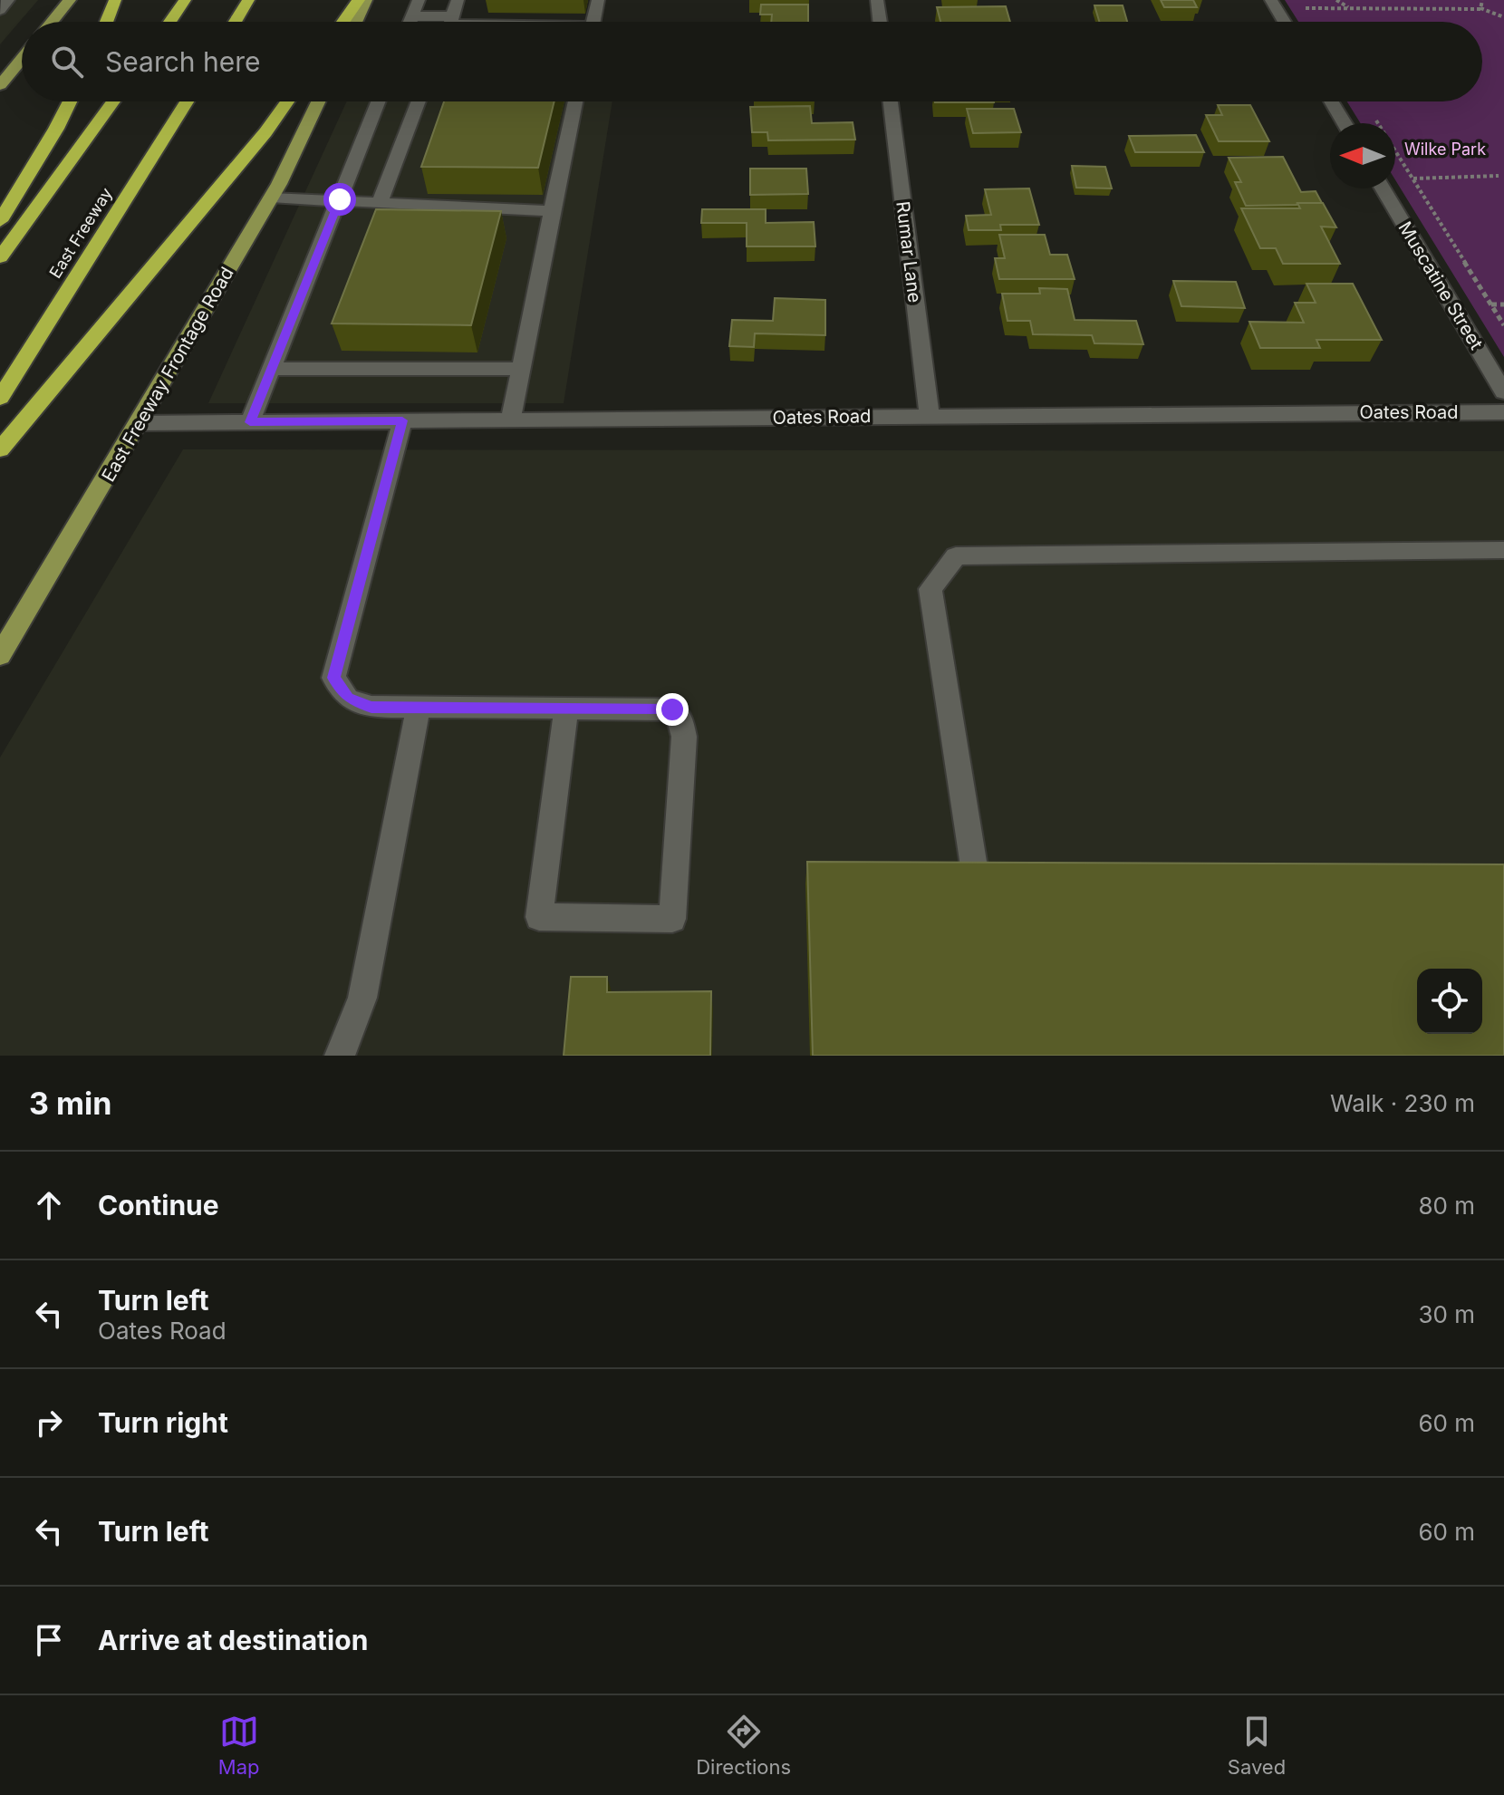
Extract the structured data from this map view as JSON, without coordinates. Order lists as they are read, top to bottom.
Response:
{
  "streets": {
    "highway": ["East Freeway"],
    "main road": ["East Freeway Frontage Road"],
    "street": ["Rumar Lane", "Muscatine Street", "Oates Road"]
  },
  "crossings": [
    ["Rumar Lane", "Oates Road"],
    ["East Freeway Frontage Road", "Oates Road"]
  ],
  "parks": ["Wilke Park"],
  "north": "left",
  "page": {
    "search": "Search here",
    "heading": ["3 min", "Walk · 230 m"],
    "list": [
      ["Continue", "80 m"],
      ["Turn left", "Oates Road", "30 m"],
      ["Turn right", "60 m"],
      ["Turn left", "60 m"],
      "Arrive at destination"
    ],
    "nav": ["Map", "Directions", "Saved"]
  }
}
